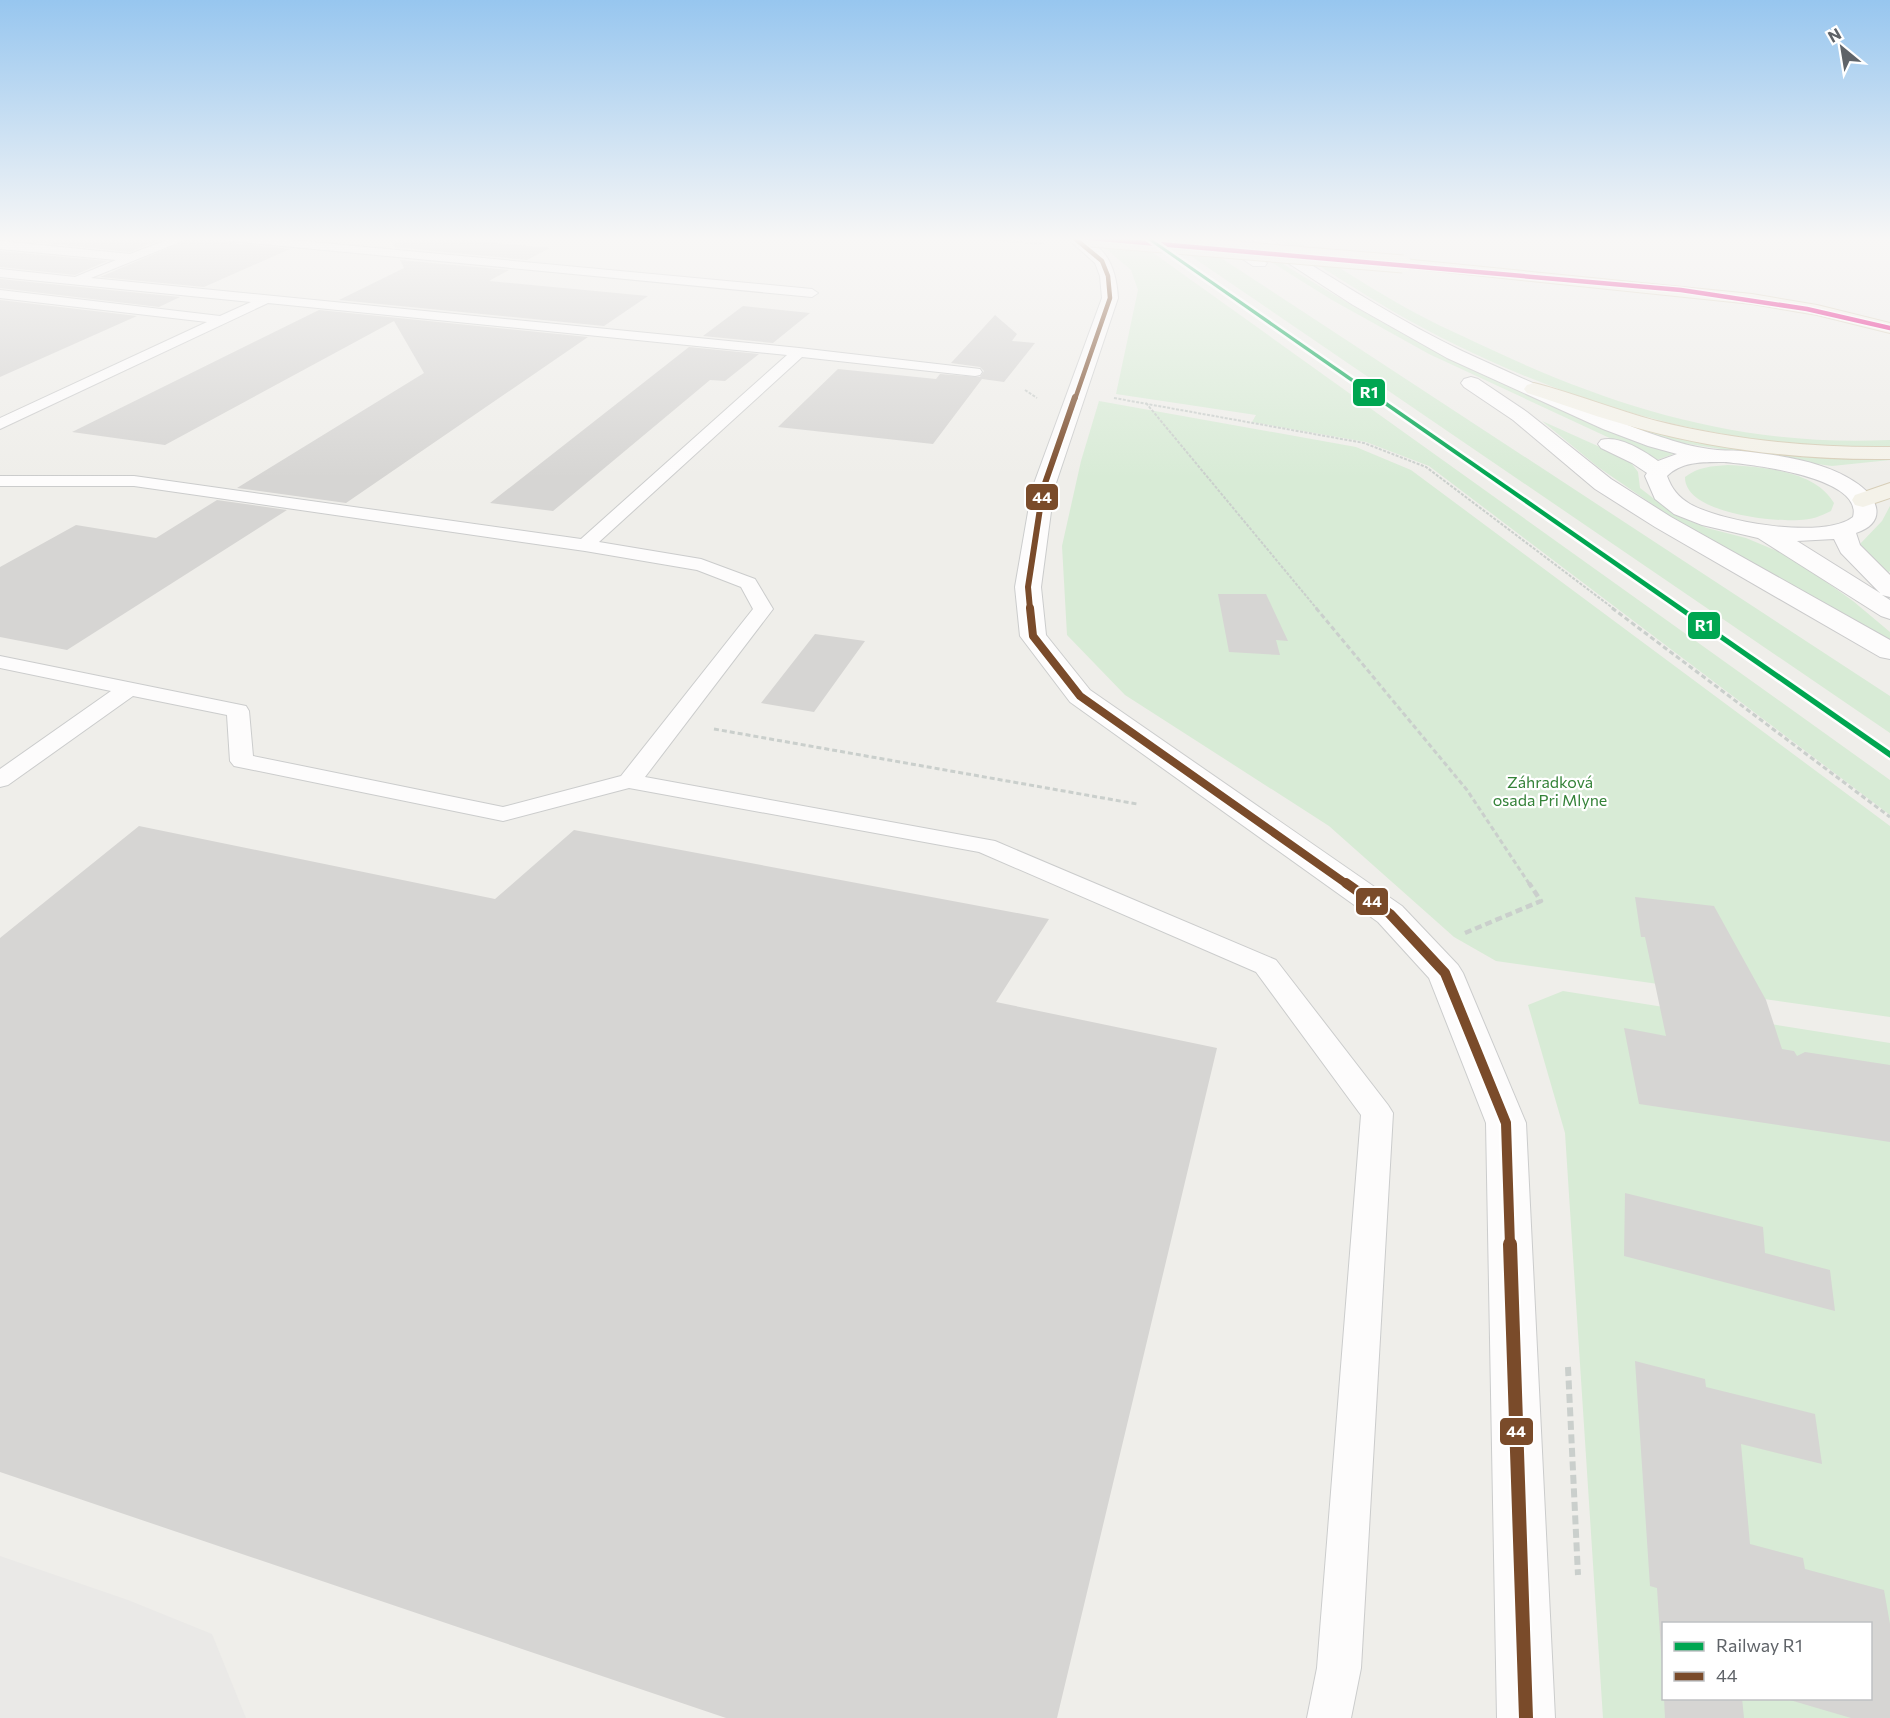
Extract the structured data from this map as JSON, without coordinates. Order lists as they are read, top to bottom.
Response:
{
  "parks": ["Záhradková osada Pri Mlyne"],
  "lines": ["rail line R1", "transit line 44"],
  "legend": ["Railway R1", "44"],
  "north": "top left"
}
